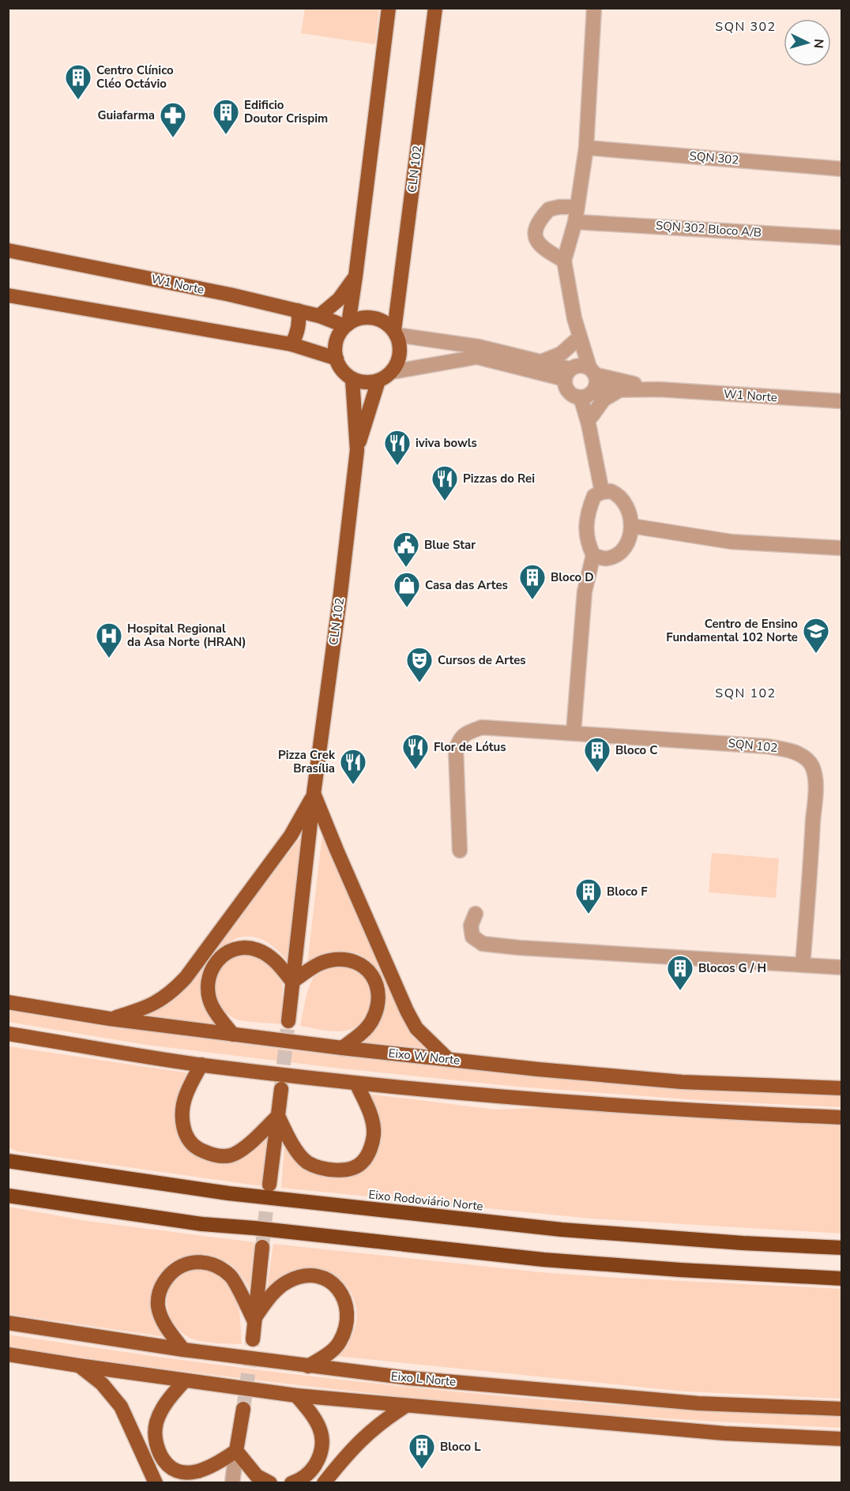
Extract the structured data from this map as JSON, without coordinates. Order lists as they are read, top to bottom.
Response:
{
  "streets": {
    "highway": ["Eixo Rodoviário Norte"],
    "main road": [
      "CLN 102",
      "W1 Norte",
      "Eixo W Norte",
      "Eixo L Norte"
    ],
    "street": ["SQN 302", "SQN 302 Bloco A/B", "SQN 102"]
  },
  "crossings": [
    ["CLN 102", "W1 Norte"]
  ],
  "districts": ["SQN 302", "SQN 102"],
  "places": {
    "building": [
      "Centro Clínico Cléo Octávio",
      "Edificio Doutor Crispim",
      "Bloco D",
      "Bloco C",
      "Bloco F",
      "Blocos G / H",
      "Bloco L"
    ],
    "pharmacy": ["Guiafarma"],
    "restaurant": [
      "iviva bowls",
      "Pizzas do Rei",
      "Flor de Lótus",
      "Pizza Crek Brasília"
    ],
    "public building": ["Blue Star"],
    "shop": ["Casa das Artes"],
    "school or university": ["Centro de Ensino Fundamental 102 Norte"],
    "hospital": ["Hospital Regional da Asa Norte (HRAN)"],
    "theatre": ["Cursos de Artes"]
  },
  "north": "right"
}
